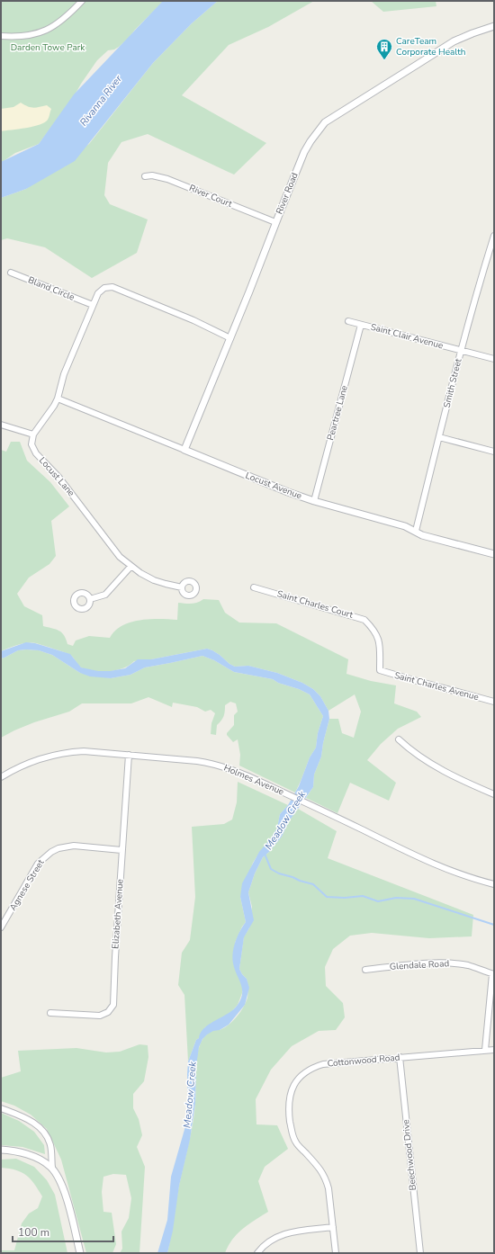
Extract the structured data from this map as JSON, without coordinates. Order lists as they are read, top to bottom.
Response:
{
  "streets": {
    "street": [
      "River Road",
      "River Court",
      "Bland Circle",
      "Saint Clair Avenue",
      "Smith Street",
      "Peartree Lane",
      "Locust Lane",
      "Locust Avenue",
      "Saint Charles Court",
      "Saint Charles Avenue",
      "Holmes Avenue",
      "Agnese Street",
      "Elizabeth Avenue",
      "Glendale Road",
      "Cottonwood Road",
      "Beechwood Drive"
    ]
  },
  "crossings": [
    ["River Road", "River Court"],
    ["River Road", "Locust Avenue"],
    ["Saint Clair Avenue", "Smith Street"],
    ["Saint Clair Avenue", "Peartree Lane"],
    ["Smith Street", "Locust Avenue"],
    ["Peartree Lane", "Locust Avenue"],
    ["Saint Charles Court", "Saint Charles Avenue"],
    ["Holmes Avenue", "Elizabeth Avenue"],
    ["Agnese Street", "Elizabeth Avenue"],
    ["Cottonwood Road", "Beechwood Drive"]
  ],
  "water": ["Rivanna River", "Meadow Creek"],
  "parks": ["Darden Towe Park"],
  "places": {
    "building": ["CareTeam Corporate Health"]
  },
  "scale_bar": "100 m"
}
